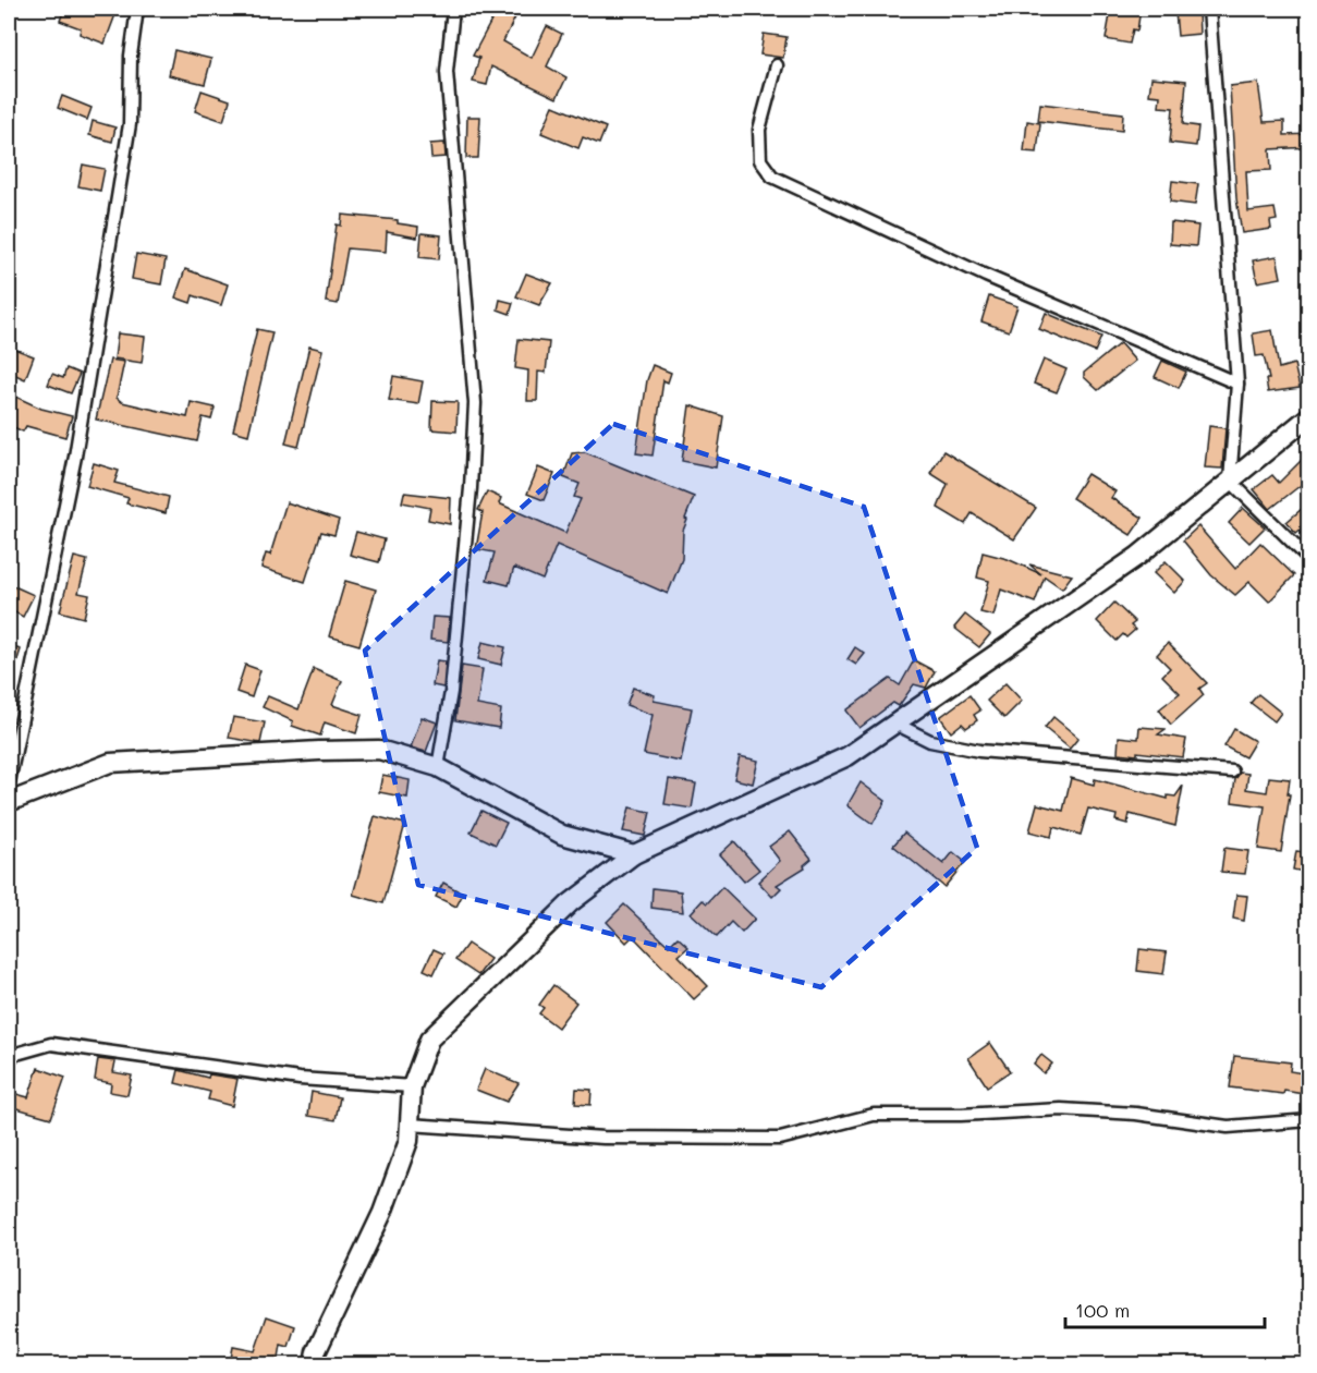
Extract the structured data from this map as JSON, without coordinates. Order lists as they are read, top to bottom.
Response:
{
  "scale_bar": "100 m"
}
